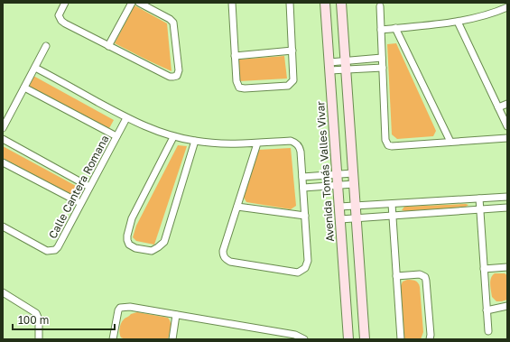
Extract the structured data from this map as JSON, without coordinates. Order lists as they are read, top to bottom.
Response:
{
  "streets": {
    "main road": ["Avenida Tomás Valles Vivar"],
    "street": ["Calle Cantera Romana"]
  },
  "scale_bar": "100 m"
}
